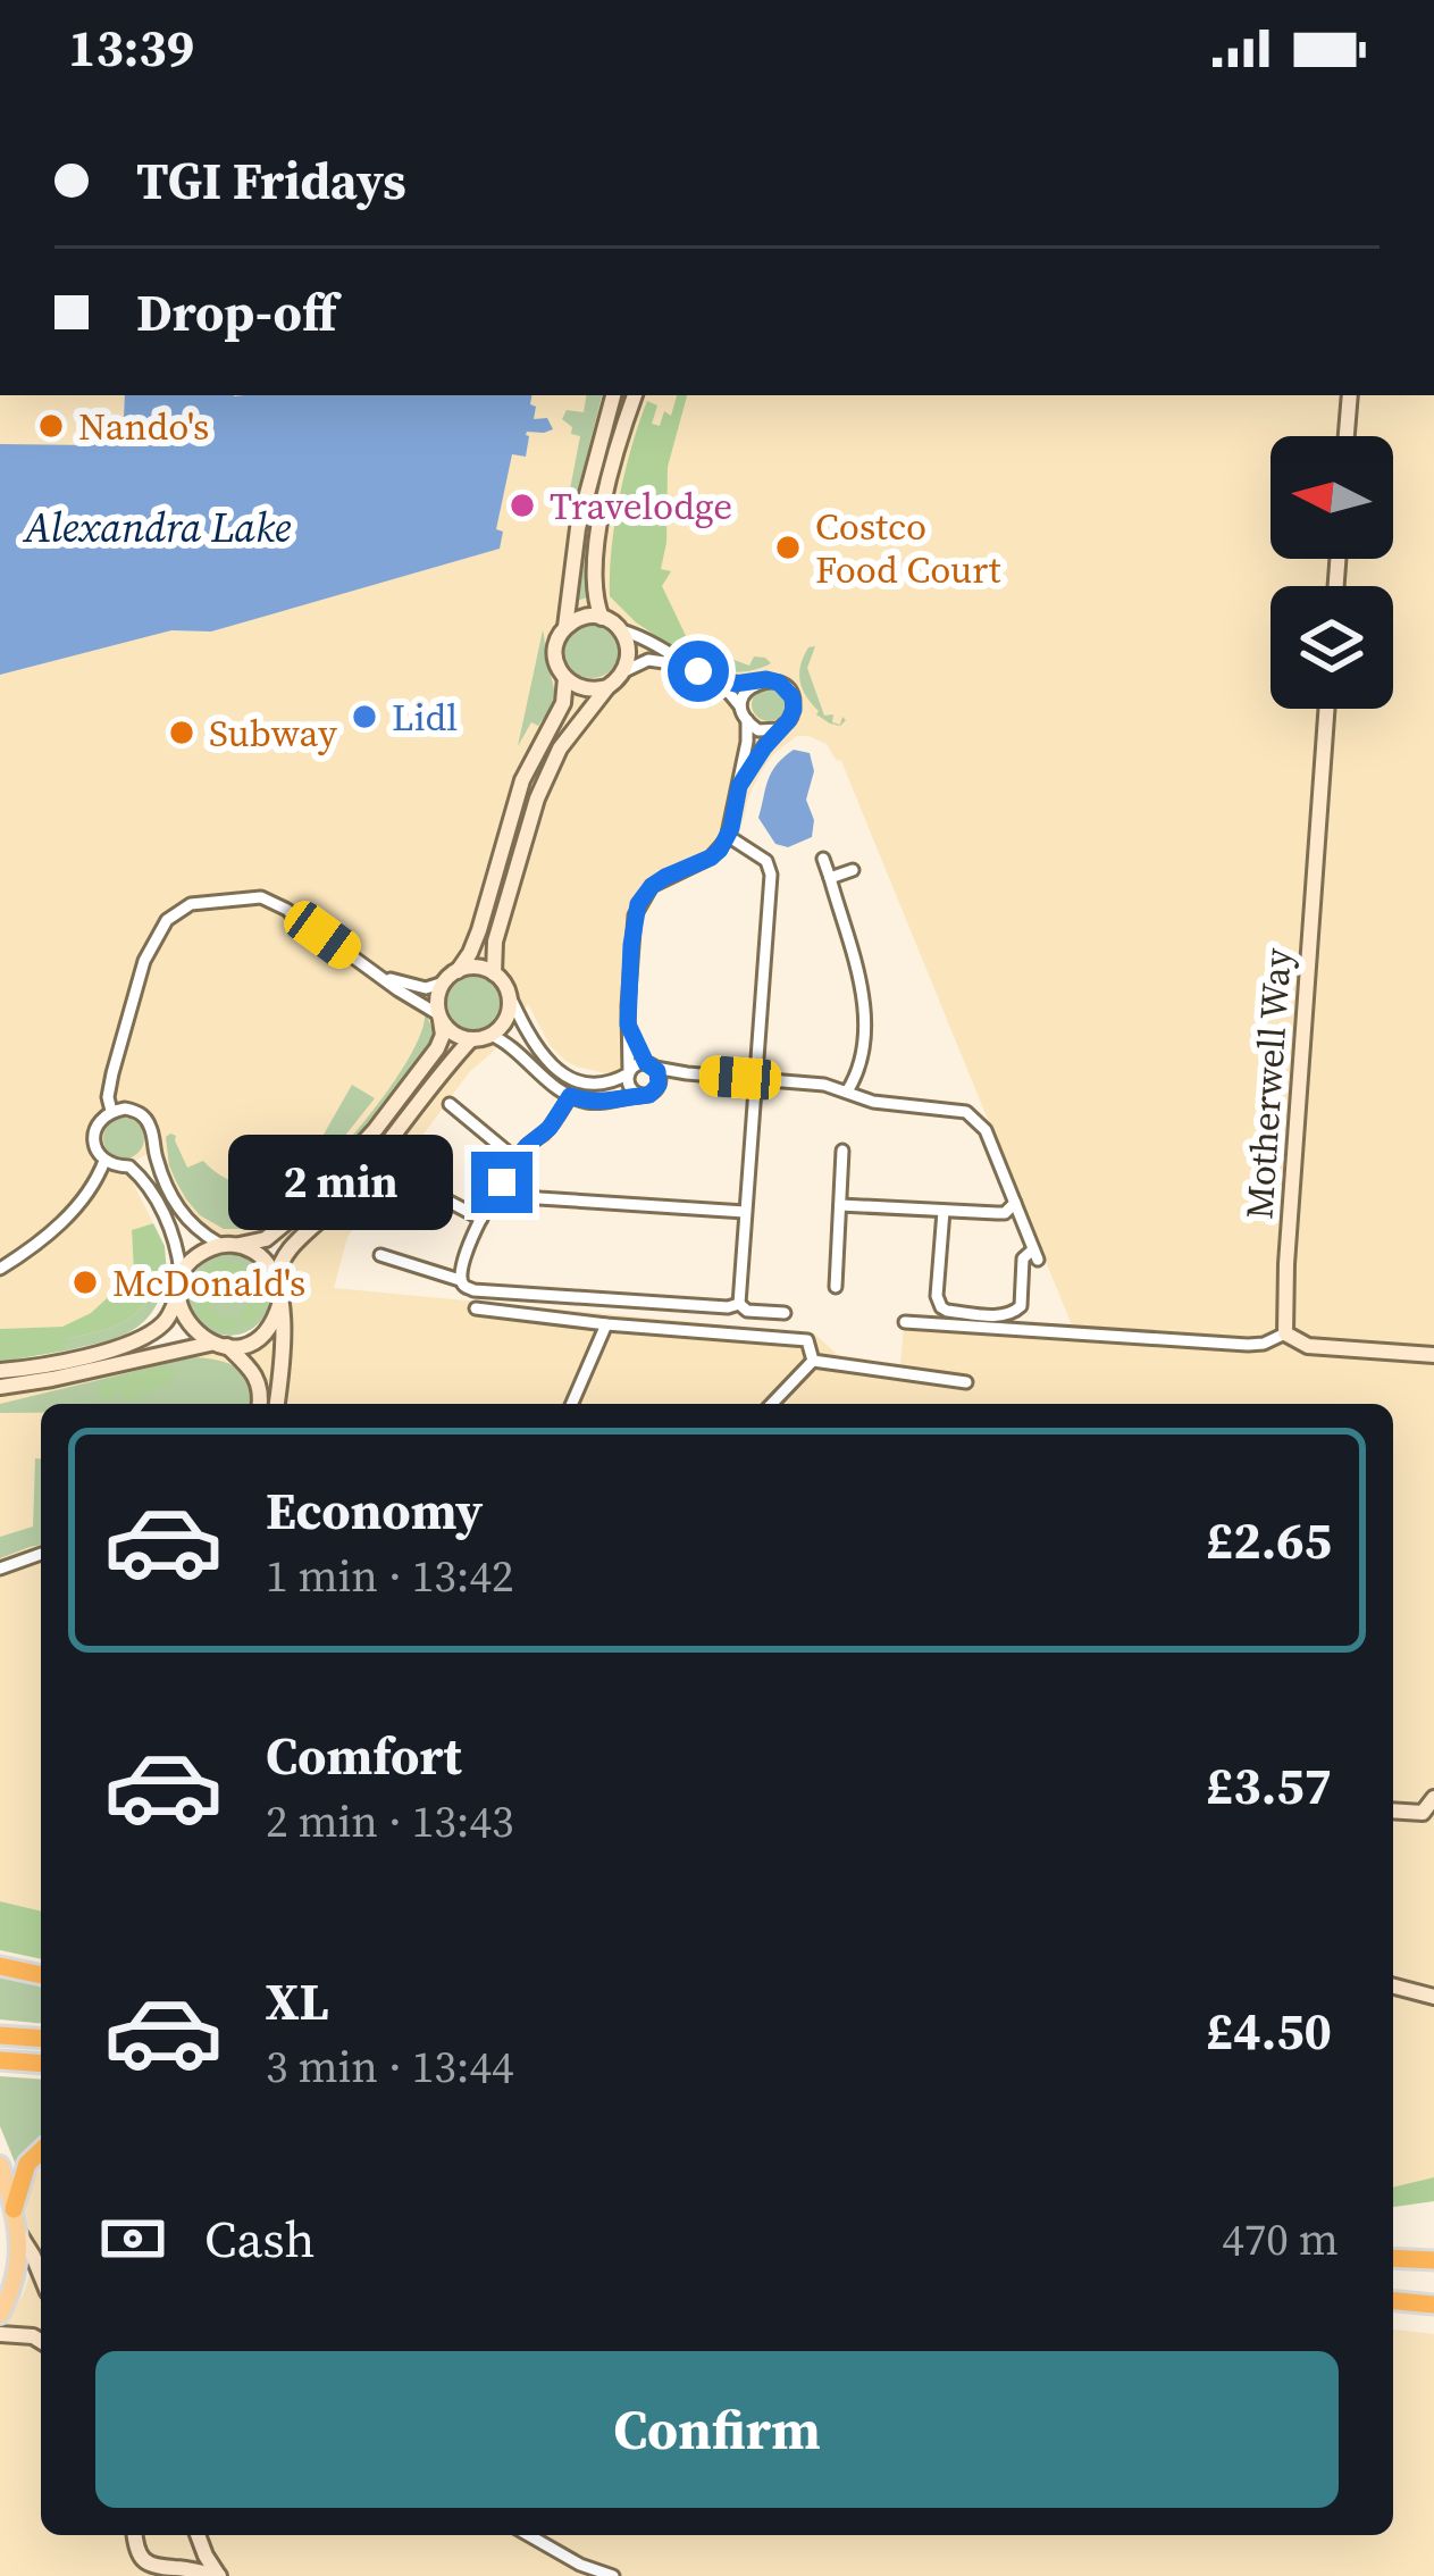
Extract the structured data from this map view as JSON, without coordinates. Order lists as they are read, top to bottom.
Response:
{
  "streets": {
    "main road": ["Motherwell Way"]
  },
  "water": ["Alexandra Lake"],
  "places": [
    "Nando's",
    "Travelodge",
    "Costco Food Court",
    "Lidl",
    "Subway",
    "McDonald's"
  ],
  "north": "left",
  "page": {
    "status": "13:39",
    "banner": ["TGI Fridays", "Drop-off"],
    "bubble": "2 min",
    "list": [
      {
        "name": "Economy",
        "note": "1 min · 13:42",
        "value": "£2.65"
      },
      {
        "name": "Comfort",
        "note": "2 min · 13:43",
        "value": "£3.57"
      },
      {
        "name": "XL",
        "note": "3 min · 13:44",
        "value": "£4.50"
      }
    ],
    "pay": ["Cash", "470 m"],
    "buttons": "Confirm"
  }
}
